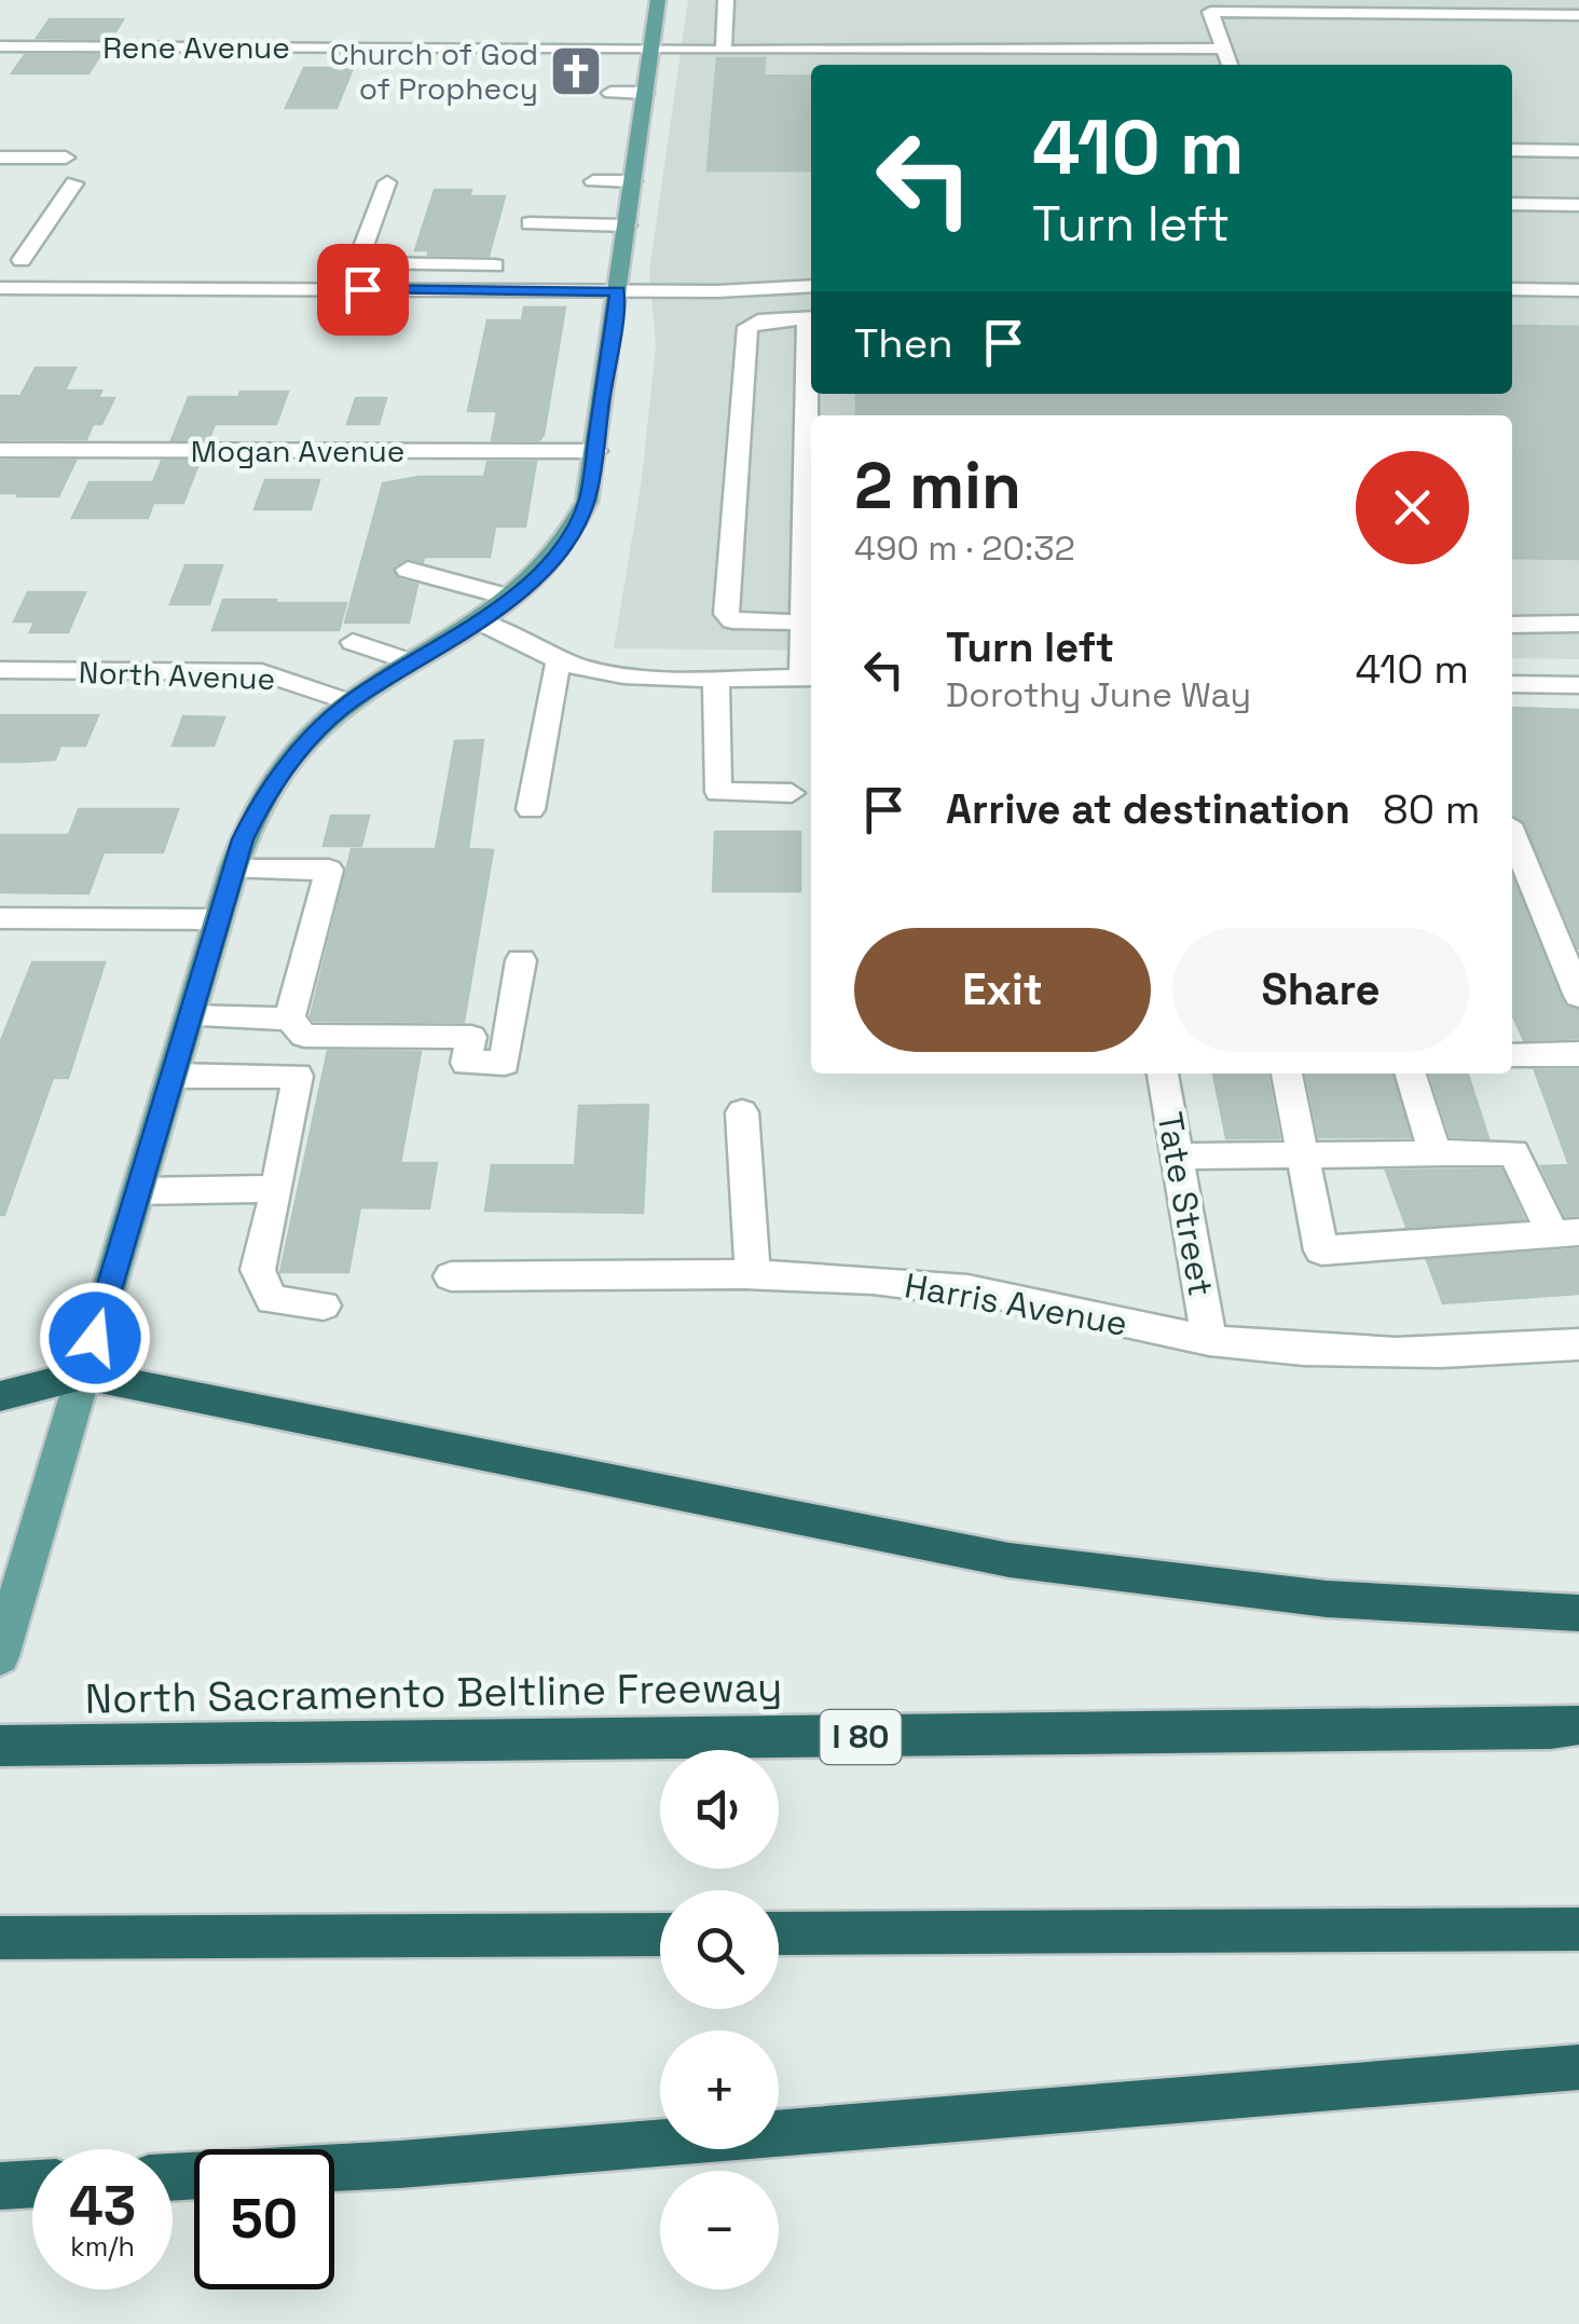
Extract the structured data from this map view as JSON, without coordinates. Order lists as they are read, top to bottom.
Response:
{
  "streets": {
    "highway": ["North Sacramento Beltline Freeway", "I 80"],
    "street": [
      "Rene Avenue",
      "Mogan Avenue",
      "North Avenue",
      "Tate Street",
      "Harris Avenue"
    ]
  },
  "crossings": [
    ["Tate Street", "Harris Avenue"]
  ],
  "places": {
    "church": ["Church of God of Prophecy"]
  },
  "page": {
    "turn": ["410 m", "Turn left"],
    "then": "Then",
    "heading": ["2 min", "490 m · 20:32"],
    "list": [
      {
        "name": "Turn left",
        "note": "Dorothy June Way",
        "value": "410 m"
      },
      {
        "name": "Arrive at destination",
        "value": "80 m"
      }
    ],
    "buttons": ["Exit", "Share"],
    "map_buttons": ["+", "−"],
    "speed": "43 km/h",
    "limit": "50"
  }
}
